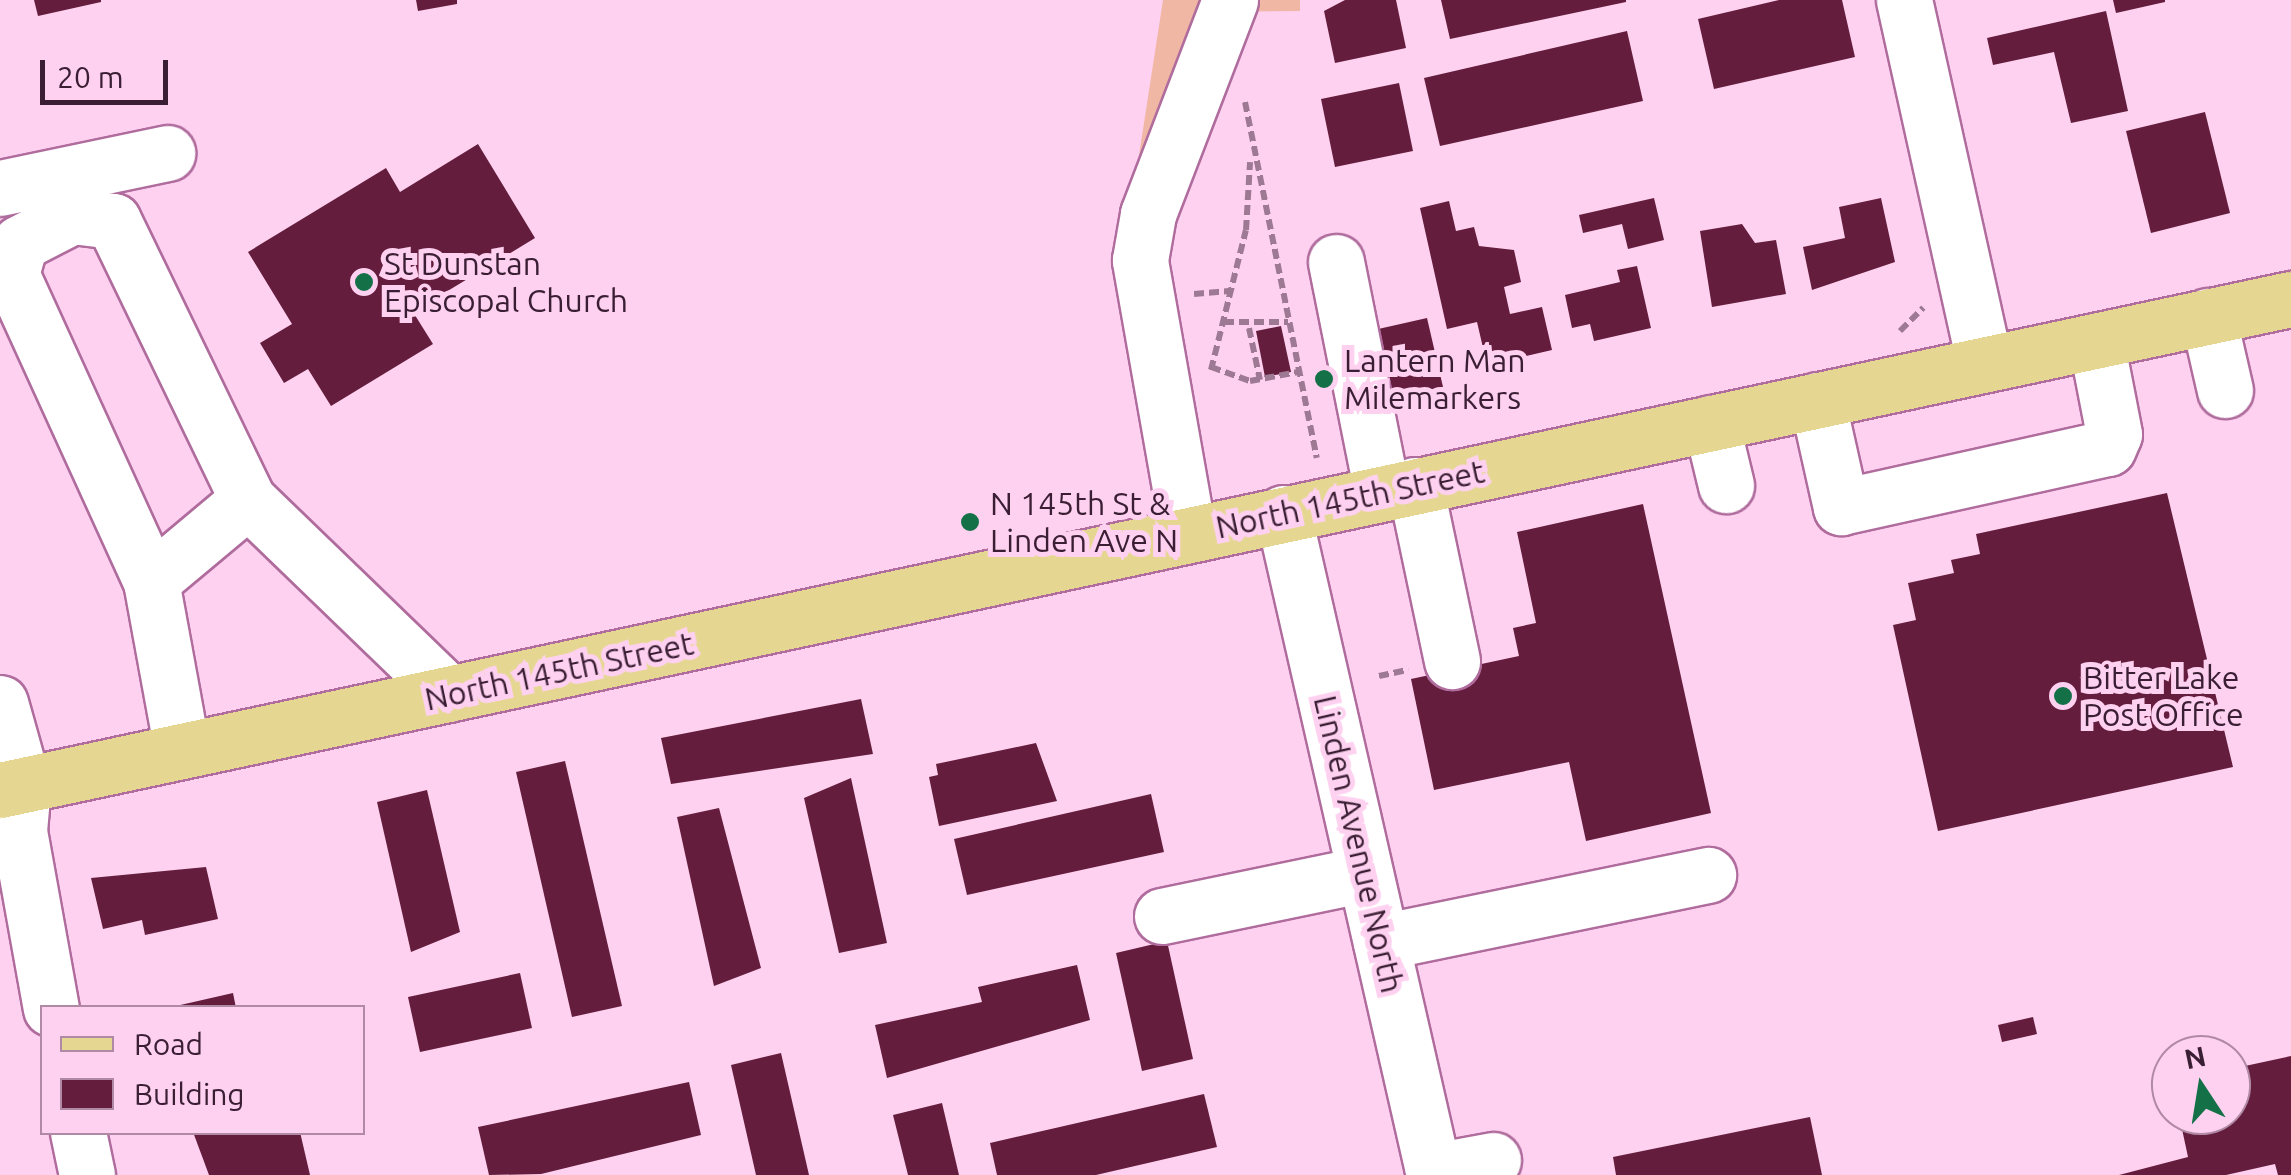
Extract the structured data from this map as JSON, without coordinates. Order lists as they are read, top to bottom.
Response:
{
  "streets": {
    "main road": ["North 145th Street"],
    "street": ["Linden Avenue North"]
  },
  "crossings": [
    ["North 145th Street", "Linden Avenue North"]
  ],
  "places": [
    "St Dunstan Episcopal Church",
    "Lantern Man Milemarkers",
    "N 145th St & Linden Ave N",
    "Bitter Lake Post Office"
  ],
  "legend": ["Road", "Building"],
  "scale_bar": "20 m",
  "north": "top"
}
